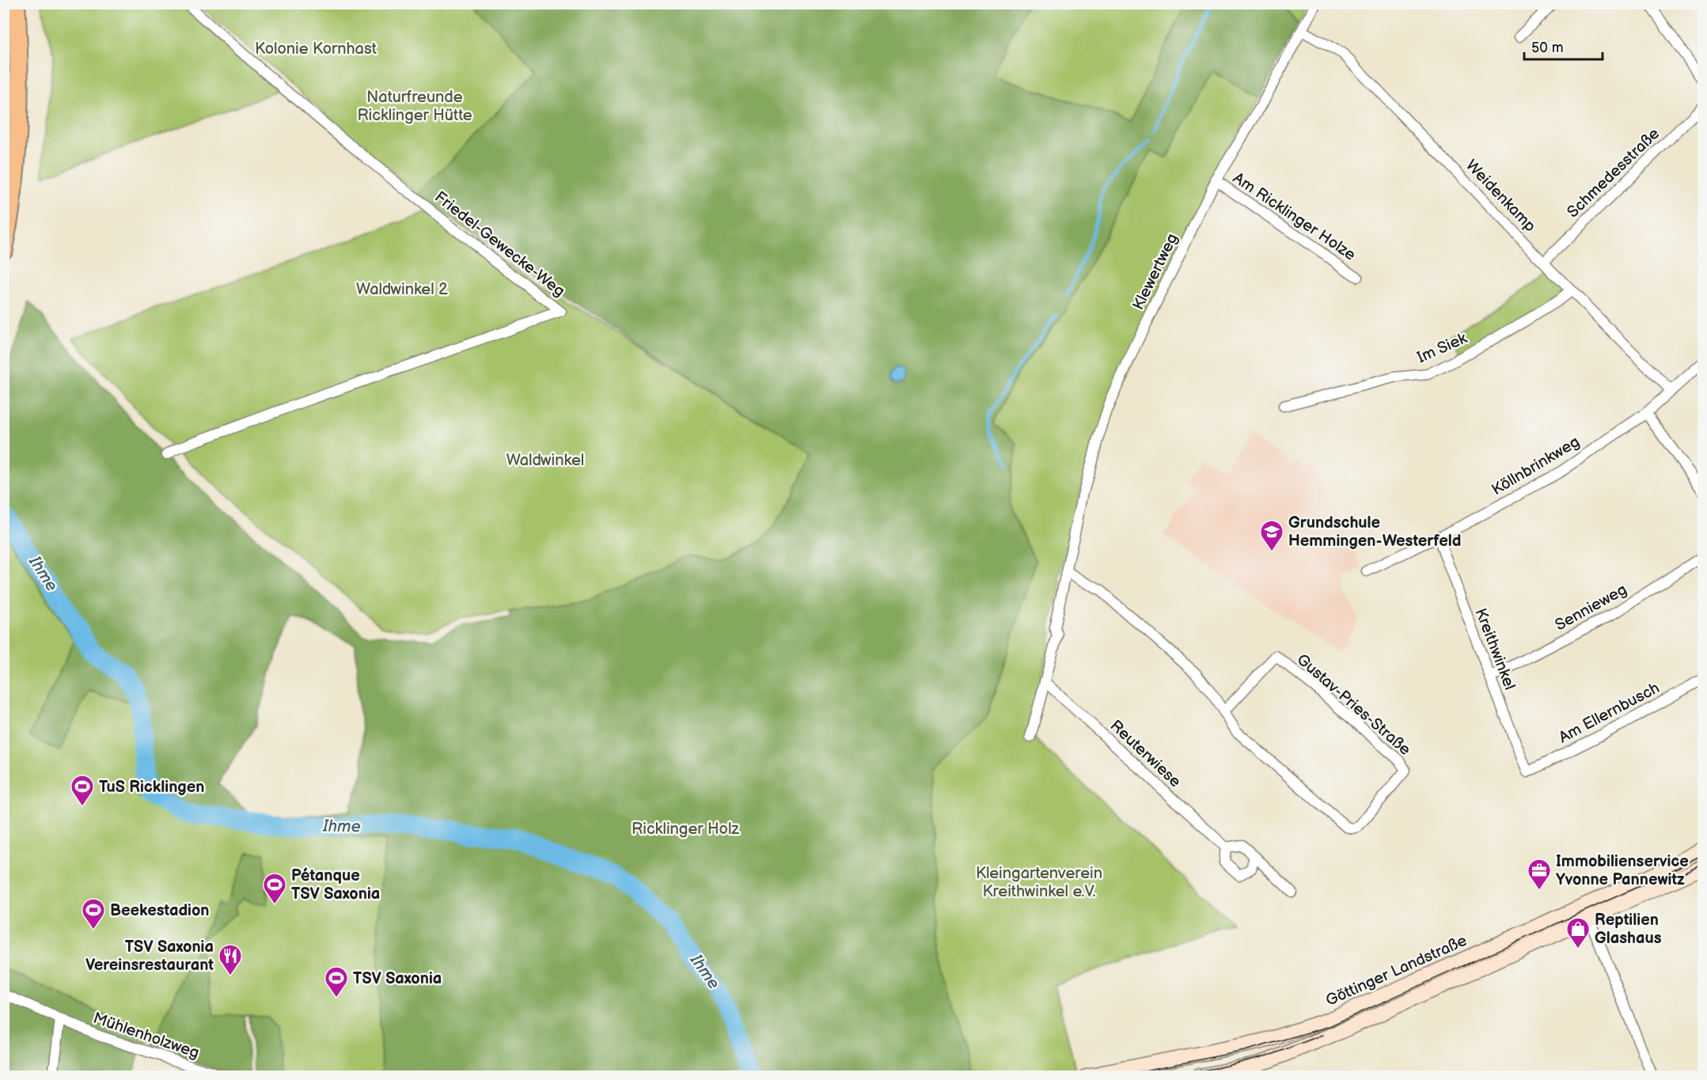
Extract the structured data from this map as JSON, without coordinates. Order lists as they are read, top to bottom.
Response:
{
  "streets": {
    "street": [
      "Schmedesstraße",
      "Weidenkamp",
      "Am Ricklinger Holze",
      "Friedel-Gewecke-Weg",
      "Klewertweg",
      "Im Siek",
      "Köllnbrinkweg",
      "Sennieweg",
      "Kreithwinkel",
      "Gustav-Pries-Straße",
      "Am Ellernbusch",
      "Reuterwiese",
      "Göttinger Landstraße",
      "Mühlenholzweg"
    ]
  },
  "crossings": [
    ["Schmedesstraße", "Weidenkamp"],
    ["Weidenkamp", "Klewertweg"],
    ["Weidenkamp", "Im Siek"],
    ["Weidenkamp", "Köllnbrinkweg"],
    ["Am Ricklinger Holze", "Klewertweg"],
    ["Klewertweg", "Gustav-Pries-Straße"],
    ["Köllnbrinkweg", "Kreithwinkel"],
    ["Sennieweg", "Kreithwinkel"],
    ["Kreithwinkel", "Am Ellernbusch"]
  ],
  "water": ["Ihme"],
  "parks": [
    "Kolonie Kornhast",
    "Naturfreunde Ricklinger Hütte",
    "Waldwinkel 2",
    "Waldwinkel",
    "Ricklinger Holz",
    "Kleingartenverein Kreithwinkel e.V."
  ],
  "places": {
    "school or university": ["Grundschule Hemmingen-Westerfeld"],
    "sports": [
      "TuS Ricklingen",
      "Pétanque TSV Saxonia",
      "Beekestadion",
      "TSV Saxonia"
    ],
    "office": ["Immobilienservice Yvonne Pannewitz"],
    "shop": ["Reptilien Glashaus"],
    "restaurant": ["TSV Saxonia Vereinsrestaurant"]
  },
  "scale_bar": "50 m"
}
